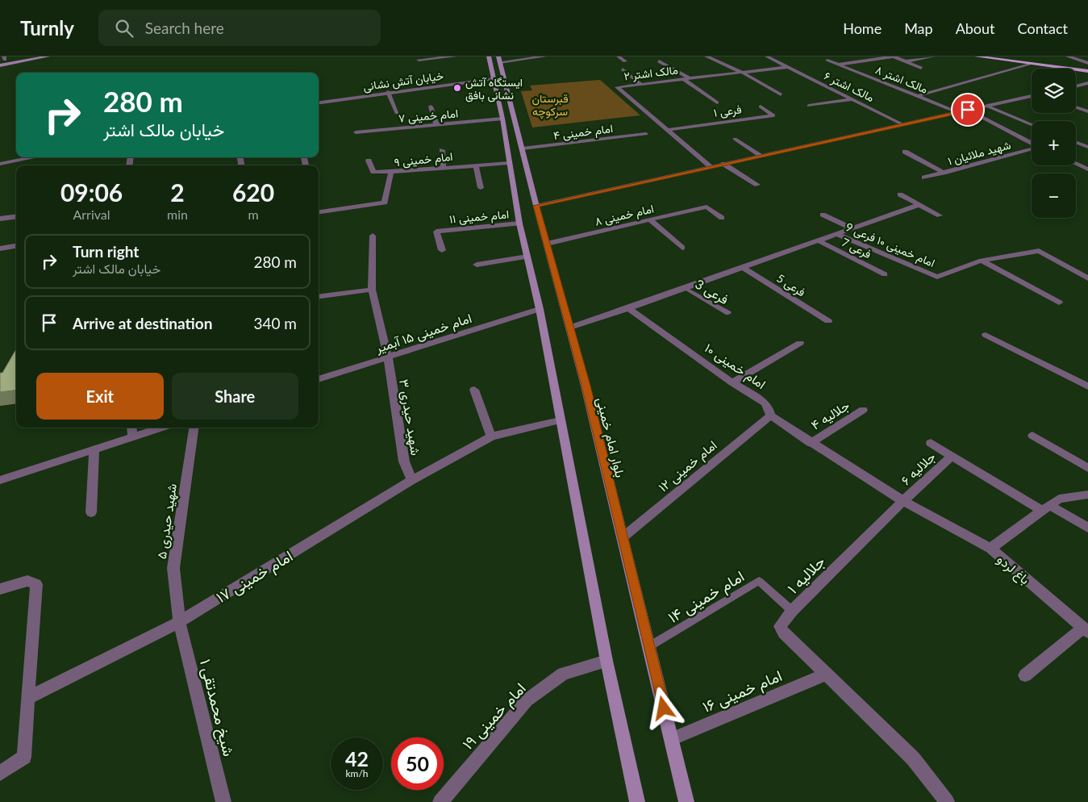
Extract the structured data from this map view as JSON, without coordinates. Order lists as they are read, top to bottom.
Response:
{
  "streets": {
    "main road": ["بلوار امام خمینی"],
    "street": [
      "مالک اشتر ۲",
      "مالک اشتر ۸",
      "خیابان آتش نشانی",
      "مالک اشتر ۶",
      "فرعی ۱",
      "امام خمینی ۷",
      "امام خمینی ۴",
      "شهید ملائیان ۱",
      "امام خمینی ۹",
      "امام خمینی ۸",
      "امام خمینی ۱۱",
      "امام خمینی ۱۰ فرعی 9",
      "فرعی 7",
      "فرعی 5",
      "امام خمینی ۱۵ آبمیر",
      "امام خمینی ۱۰",
      "جلالیه ۴",
      "شهید حیدری ۳",
      "امام خمینی ۱۲",
      "جلالیه ۶",
      "شهید حیدری ۵",
      "باغ لردو",
      "جلالیه ۱",
      "امام خمینی ۱۷",
      "امام خمینی ۱۶",
      "شیخ محمدتقی ۱",
      "امام خمینی ۱۹"
    ],
    "lane": ["فرعی 3", "امام خمینی ۱۴"]
  },
  "crossings": [
    ["مالک اشتر ۲", "مالک اشتر ۶"],
    ["مالک اشتر ۲", "فرعی ۱"],
    ["امام خمینی ۴", "بلوار امام خمینی"],
    ["امام خمینی ۸", "بلوار امام خمینی"],
    ["امام خمینی ۱۵ آبمیر", "شهید حیدری ۳"],
    ["امام خمینی ۱۰", "جلالیه ۴"],
    ["امام خمینی ۱۰", "امام خمینی ۱۲"],
    ["امام خمینی ۱۰", "جلالیه ۶"],
    ["امام خمینی ۱۰", "باغ لردو"],
    ["امام خمینی ۱۰", "جلالیه ۱"],
    ["شهید حیدری ۳", "امام خمینی ۱۷"],
    ["بلوار امام خمینی", "امام خمینی ۱۲"],
    ["بلوار امام خمینی", "امام خمینی ۱۴"],
    ["بلوار امام خمینی", "امام خمینی ۱۶"],
    ["جلالیه ۶", "جلالیه ۱"],
    ["شهید حیدری ۵", "امام خمینی ۱۷"],
    ["شهید حیدری ۵", "شیخ محمدتقی ۱"],
    ["جلالیه ۱", "امام خمینی ۱۴"],
    ["جلالیه ۱", "امام خمینی ۱۶"],
    ["امام خمینی ۱۷", "شیخ محمدتقی ۱"]
  ],
  "parks": ["قبرستان سرکوچه"],
  "places": ["ایستگاه آتش نشانی بافق"],
  "page": {
    "header": "Turnly",
    "search": "Search here",
    "nav": [
      "Home",
      "Map",
      "About",
      "Contact"
    ],
    "map_buttons": ["+", "−"],
    "turn": ["280 m", "خیابان مالک اشتر"],
    "eta": [
      "09:06",
      "Arrival",
      "2",
      "min",
      "620",
      "m"
    ],
    "list": [
      {
        "name": "Turn right",
        "note": "خیابان مالک اشتر",
        "value": "280 m"
      },
      {
        "name": "Arrive at destination",
        "value": "340 m"
      }
    ],
    "buttons": ["Exit", "Share"],
    "speed": "42 km/h",
    "limit": "50"
  }
}
